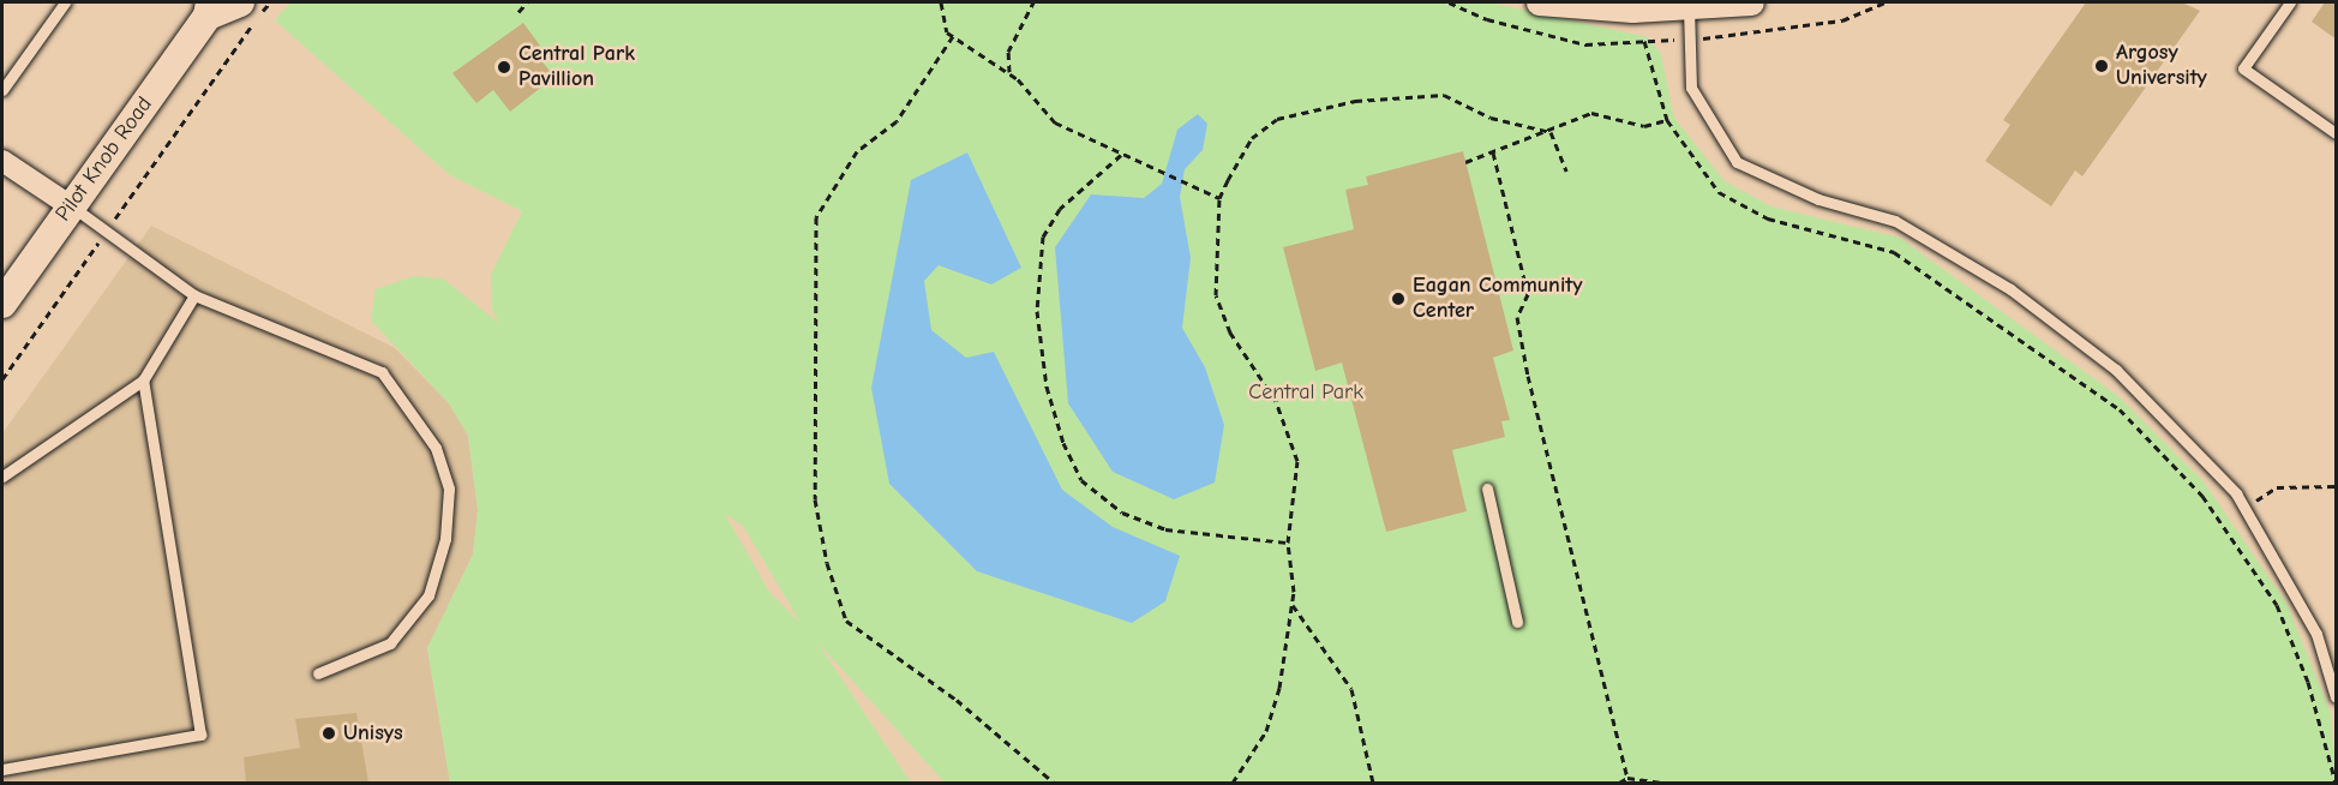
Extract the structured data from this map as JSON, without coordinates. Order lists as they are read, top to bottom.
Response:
{
  "streets": {
    "main road": ["Pilot Knob Road"]
  },
  "parks": ["Central Park"],
  "places": [
    "Argosy University",
    "Central Park Pavillion",
    "Eagan Community Center",
    "Unisys"
  ]
}
